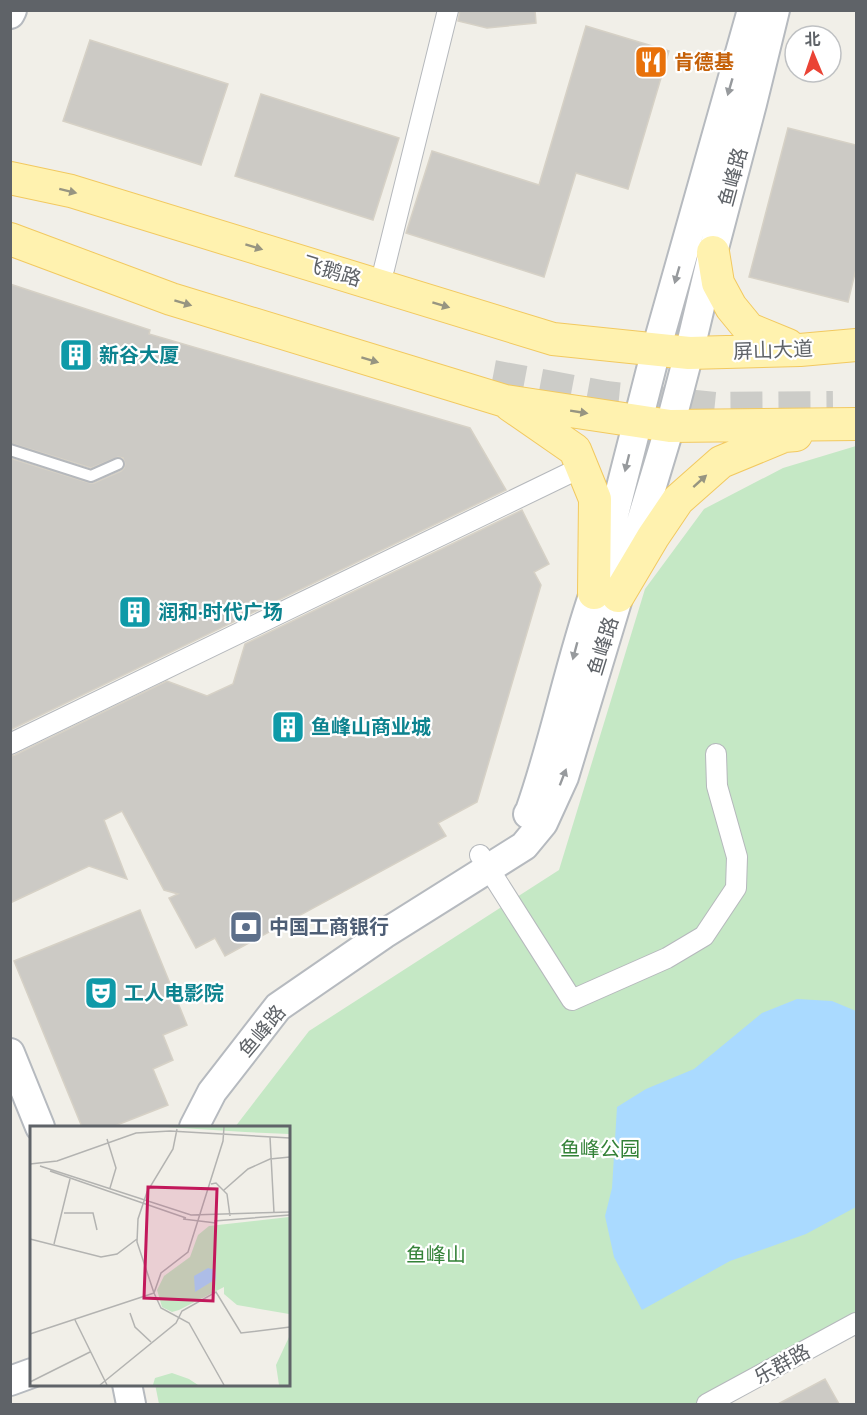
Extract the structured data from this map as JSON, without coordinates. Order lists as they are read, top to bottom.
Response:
{
  "streets": {
    "main road": ["鱼峰路", "飞鹅路", "屏山大道"],
    "street": ["乐群路"]
  },
  "crossings": [
    ["鱼峰路", "飞鹅路"],
    ["鱼峰路", "屏山大道"],
    ["飞鹅路", "屏山大道"]
  ],
  "parks": ["鱼峰公园", "鱼峰山"],
  "places": {
    "restaurant": ["肯德基"],
    "building": ["新谷大厦", "润和·时代广场", "鱼峰山商业城"],
    "bank": ["中国工商银行"],
    "theatre": ["工人电影院"]
  },
  "north": "top"
}
